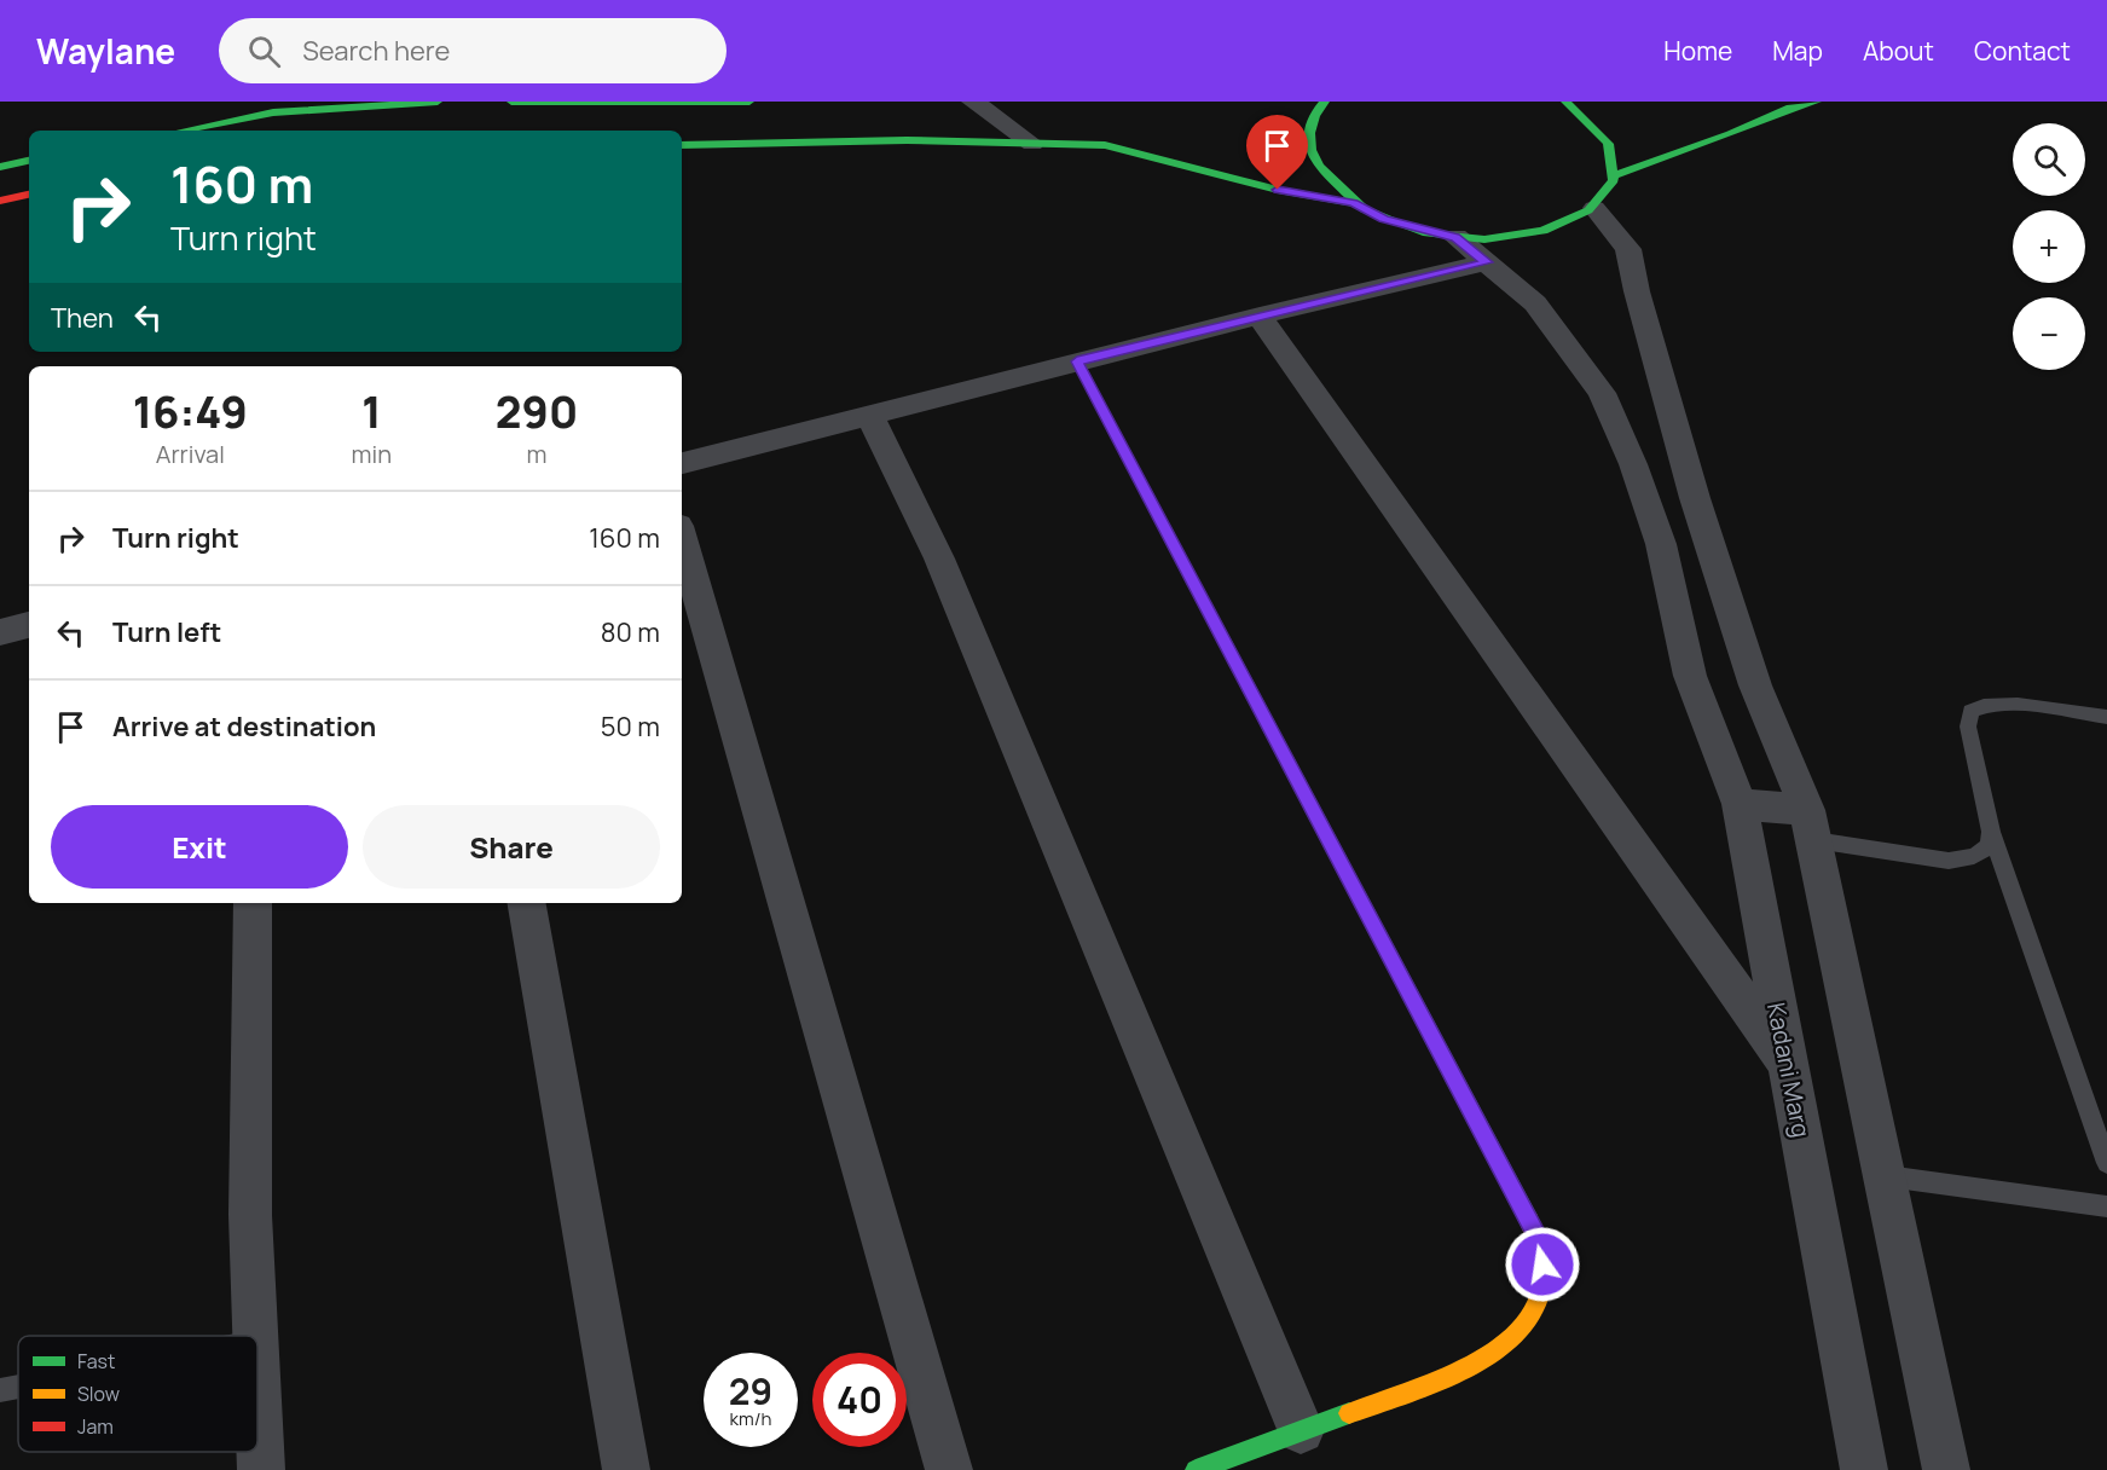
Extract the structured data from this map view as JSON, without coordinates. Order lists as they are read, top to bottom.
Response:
{
  "streets": {
    "street": ["Kadani Marg"]
  },
  "legend": ["Fast", "Slow", "Jam"],
  "page": {
    "header": "Waylane",
    "search": "Search here",
    "nav": [
      "Home",
      "Map",
      "About",
      "Contact"
    ],
    "map_buttons": ["+", "−"],
    "turn": ["160 m", "Turn right"],
    "then": "Then",
    "eta": [
      "16:49",
      "Arrival",
      "1",
      "min",
      "290",
      "m"
    ],
    "list": [
      {
        "name": "Turn right",
        "value": "160 m"
      },
      {
        "name": "Turn left",
        "value": "80 m"
      },
      {
        "name": "Arrive at destination",
        "value": "50 m"
      }
    ],
    "buttons": ["Exit", "Share"],
    "speed": "29 km/h",
    "limit": "40"
  }
}
